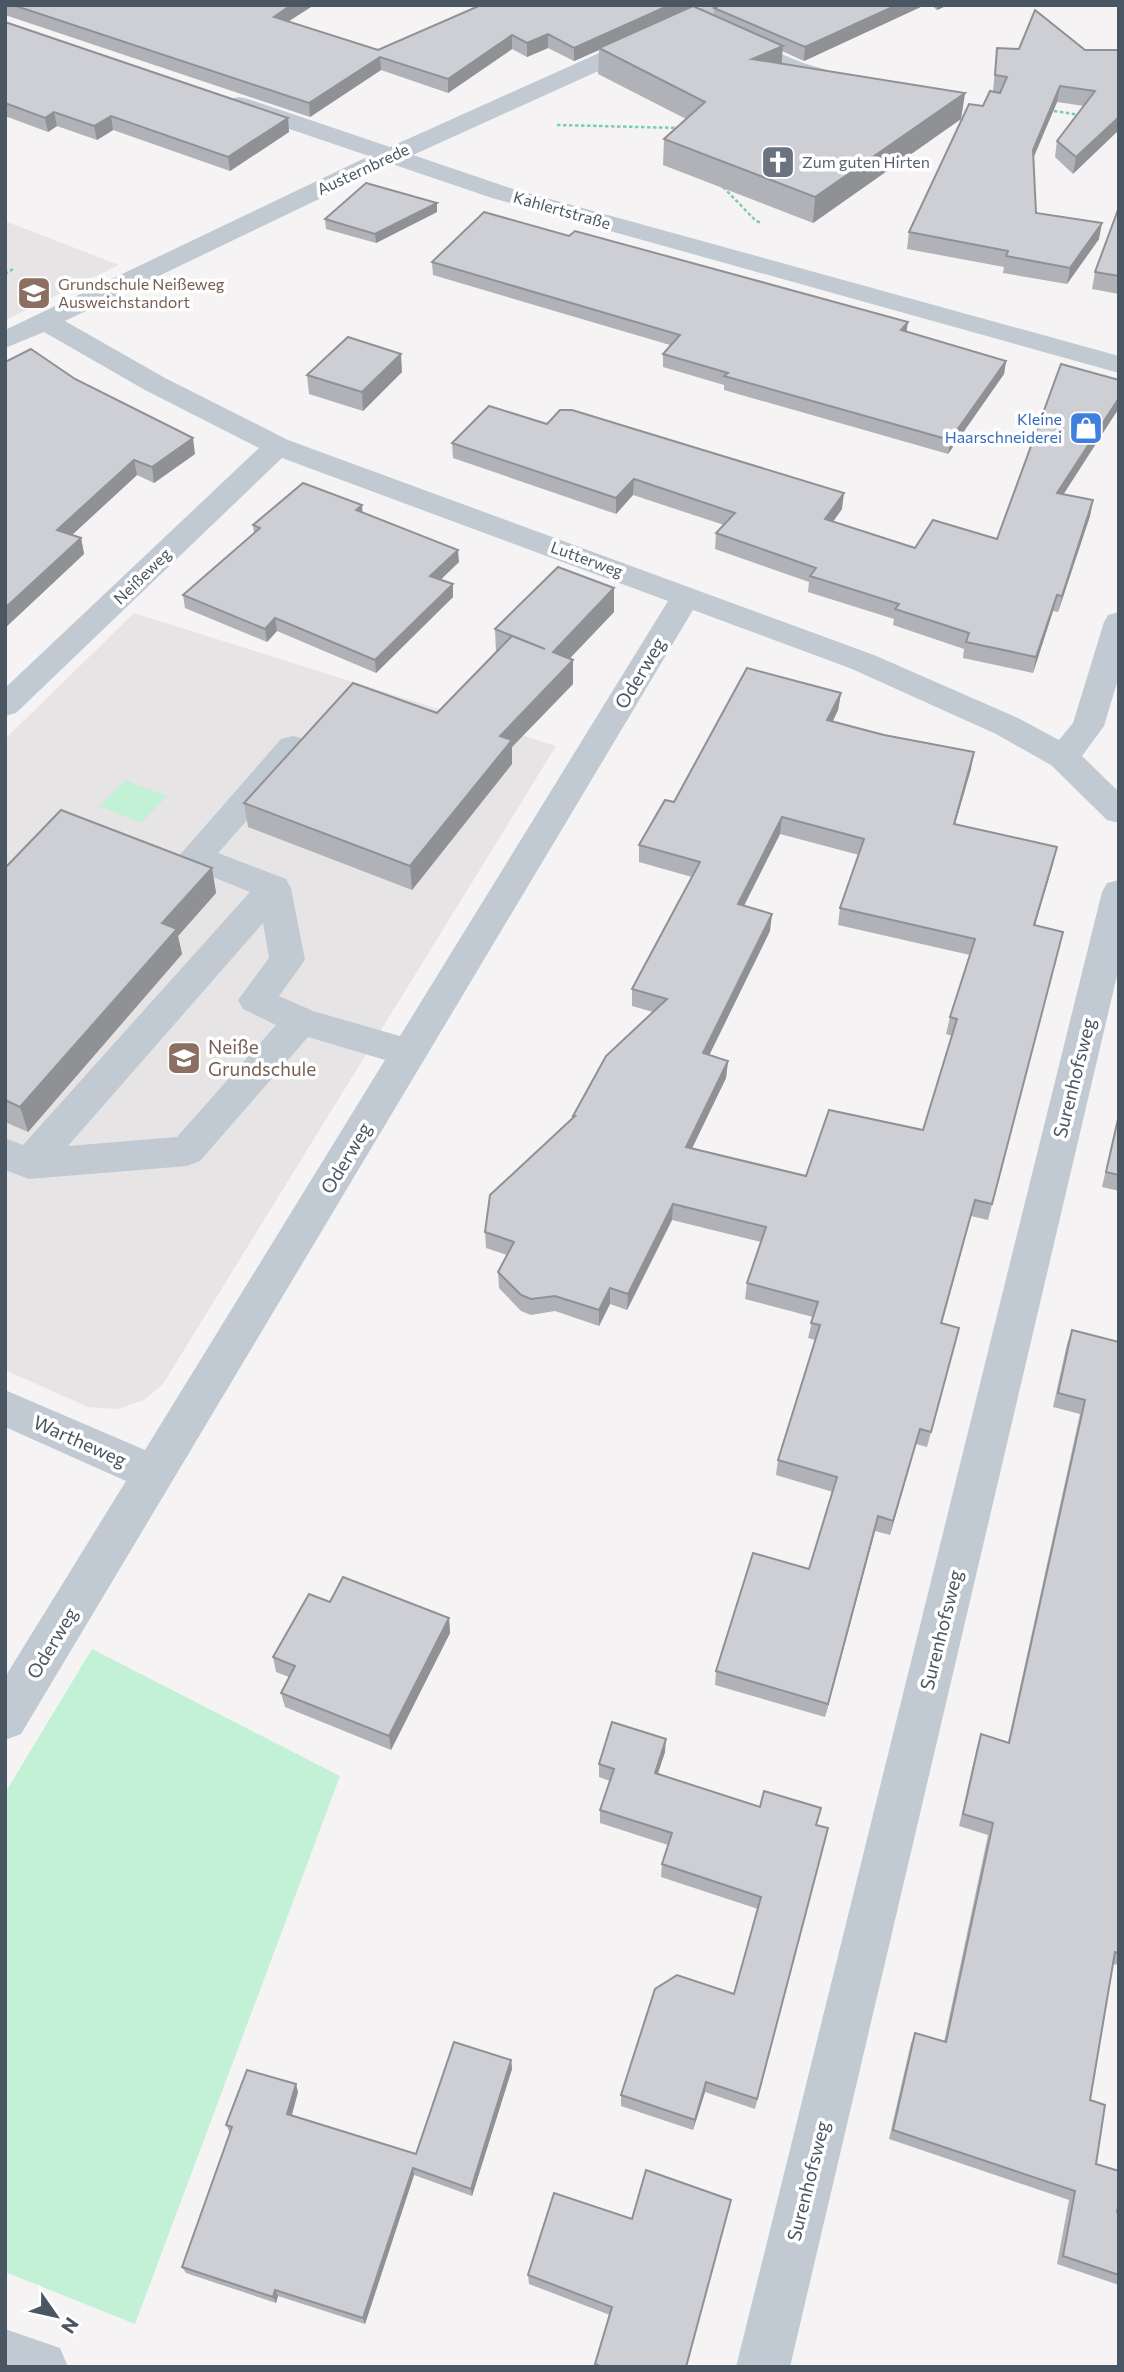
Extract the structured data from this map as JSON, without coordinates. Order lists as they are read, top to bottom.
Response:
{
  "streets": {
    "street": [
      "Austernbrede",
      "Kahlertstraße",
      "Lutterweg",
      "Neißeweg",
      "Oderweg",
      "Surenhofsweg",
      "Wartheweg"
    ]
  },
  "crossings": [
    ["Austernbrede", "Kahlertstraße"],
    ["Austernbrede", "Lutterweg"],
    ["Lutterweg", "Neißeweg"],
    ["Lutterweg", "Oderweg"],
    ["Oderweg", "Wartheweg"]
  ],
  "places": {
    "church": ["Zum guten Hirten"],
    "school or university": ["Grundschule Neißeweg Ausweichstandort", "Neiße Grundschule"],
    "shop": ["Kleine Haarschneiderei"]
  },
  "north": "bottom right"
}
